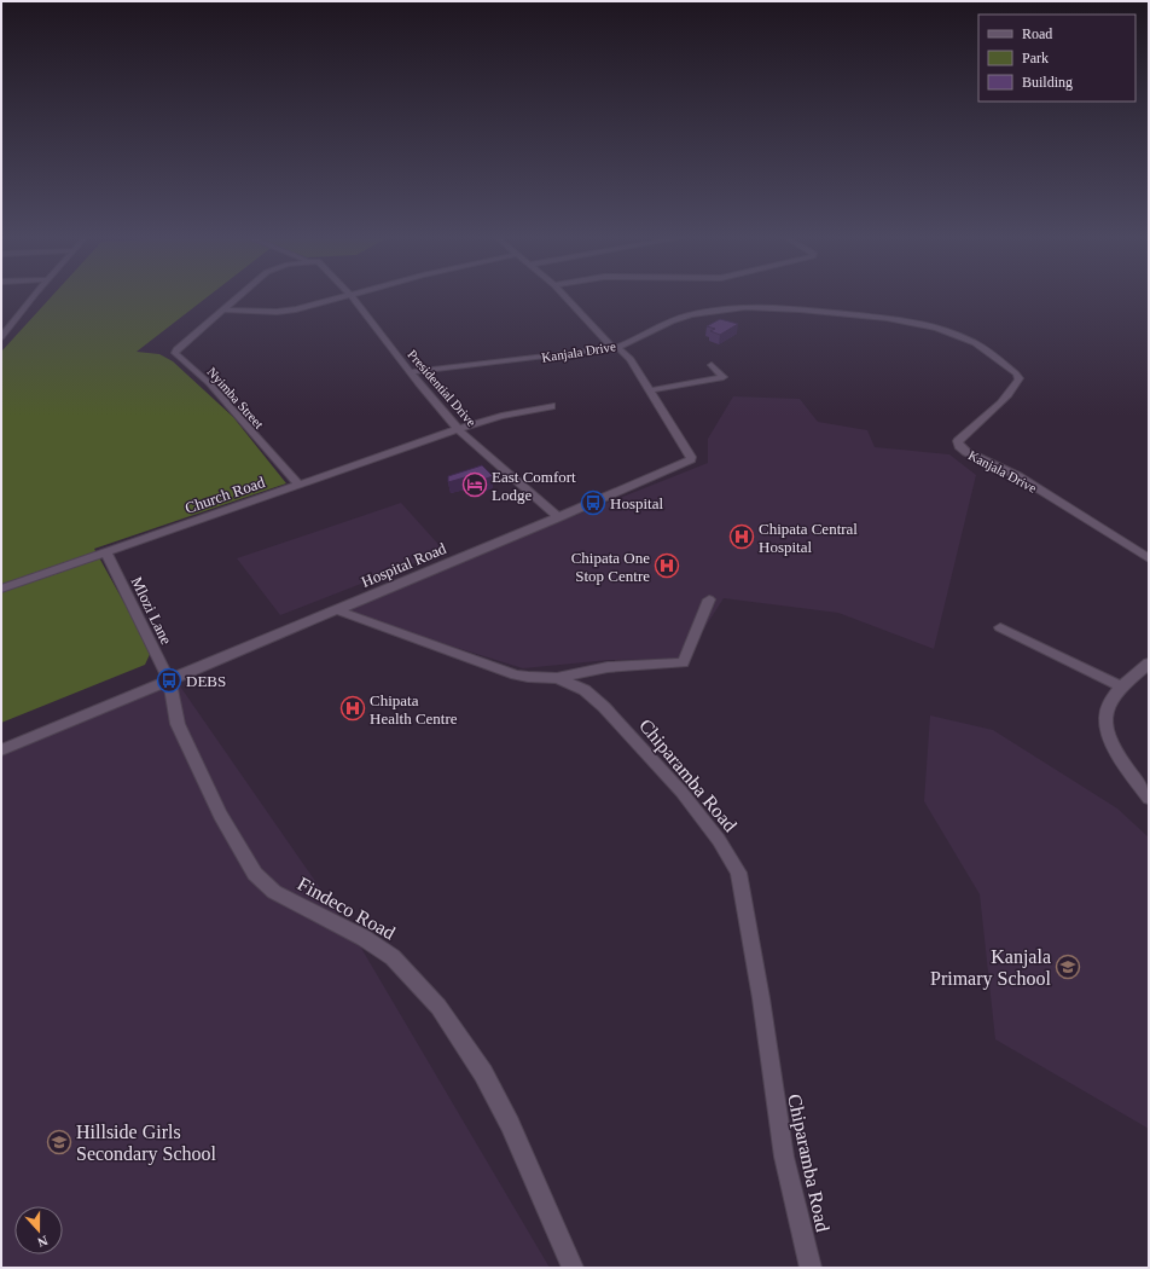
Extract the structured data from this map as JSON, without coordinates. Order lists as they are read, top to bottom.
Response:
{
  "streets": {
    "street": [
      "Kanjala Drive",
      "Presidential Drive",
      "Nyimba Street",
      "Church Road",
      "Hospital Road",
      "Mlozi Lane",
      "Chiparamba Road",
      "Findeco Road"
    ]
  },
  "crossings": [
    ["Kanjala Drive", "Presidential Drive"],
    ["Kanjala Drive", "Hospital Road"],
    ["Presidential Drive", "Church Road"],
    ["Presidential Drive", "Hospital Road"],
    ["Nyimba Street", "Church Road"],
    ["Church Road", "Mlozi Lane"],
    ["Hospital Road", "Mlozi Lane"],
    ["Hospital Road", "Chiparamba Road"],
    ["Hospital Road", "Findeco Road"],
    ["Mlozi Lane", "Findeco Road"]
  ],
  "places": {
    "hotel": ["East Comfort Lodge"],
    "bus stop": ["Hospital", "DEBS"],
    "hospital": ["Chipata Central Hospital", "Chipata One Stop Centre", "Chipata Health Centre"],
    "school or university": ["Kanjala Primary School", "Hillside Girls Secondary School"]
  },
  "legend": ["Road", "Park", "Building"],
  "north": "bottom"
}
